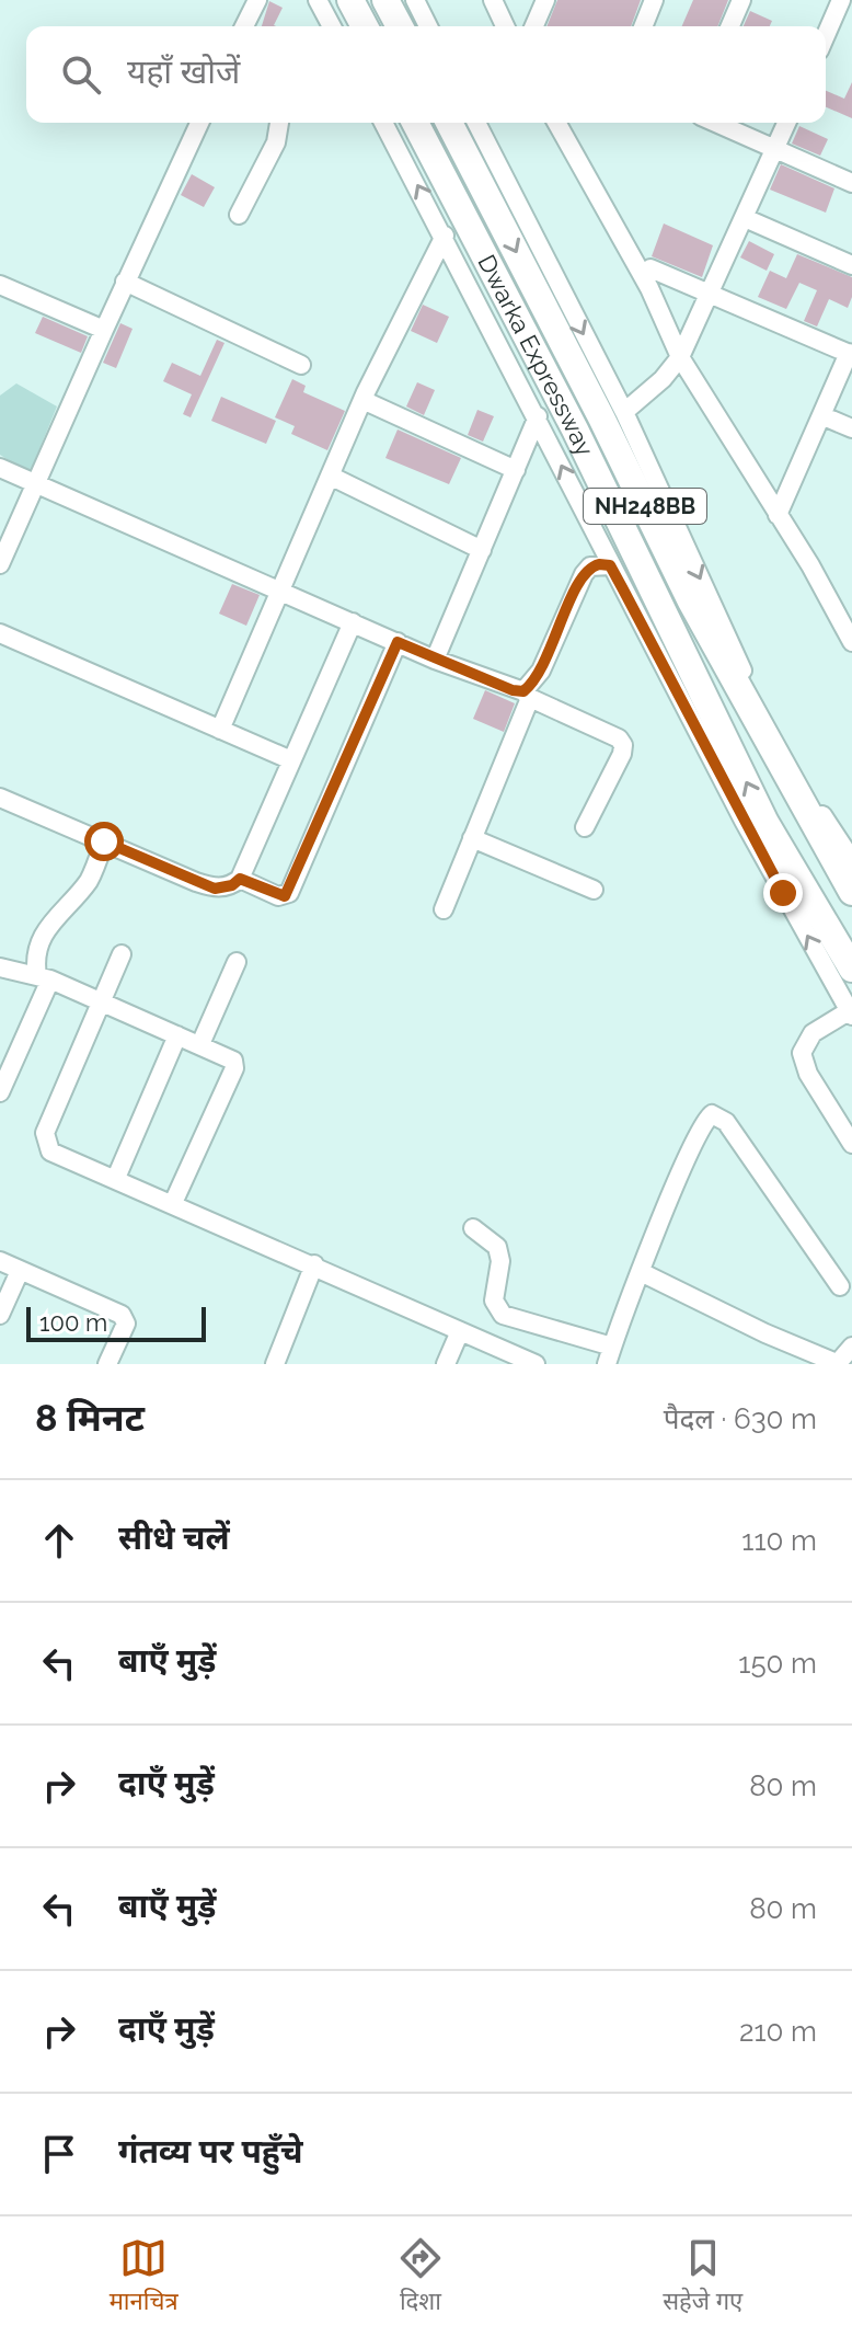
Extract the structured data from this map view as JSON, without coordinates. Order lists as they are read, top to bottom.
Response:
{
  "streets": {
    "highway": ["Dwarka Expressway", "NH248BB"]
  },
  "scale_bar": "100 m",
  "page": {
    "search": "यहाँ खोजें",
    "scale": "100 m",
    "heading": ["8 मिनट", "पैदल · 630 m"],
    "list": [
      ["सीधे चलें", "110 m"],
      ["बाएँ मुड़ें", "150 m"],
      ["दाएँ मुड़ें", "80 m"],
      ["बाएँ मुड़ें", "80 m"],
      ["दाएँ मुड़ें", "210 m"],
      "गंतव्य पर पहुँचे"
    ],
    "nav": ["मानचित्र", "दिशा", "सहेजे गए"]
  }
}
